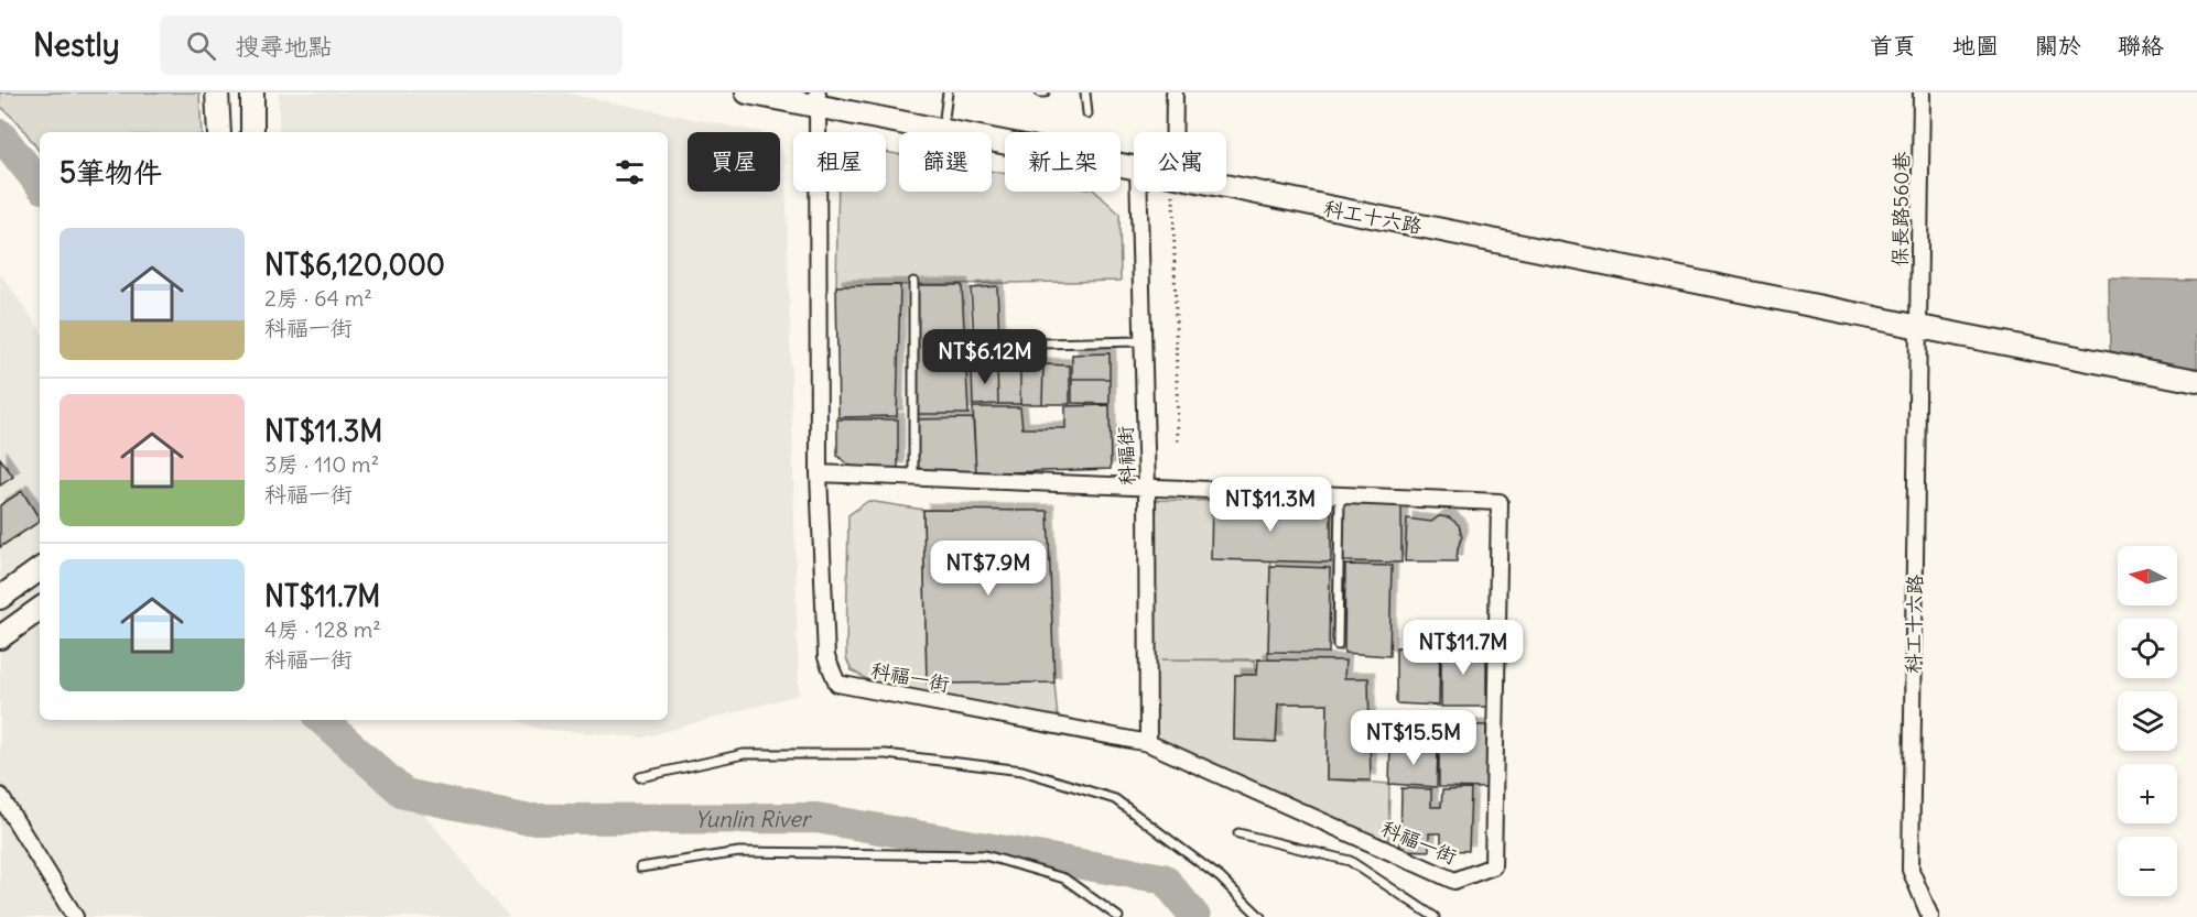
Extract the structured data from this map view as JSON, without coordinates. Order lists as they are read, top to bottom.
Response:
{
  "streets": {
    "street": [
      "保長路560巷",
      "科工十六路",
      "科福街",
      "科福一街"
    ]
  },
  "crossings": [
    ["保長路560巷", "科工十六路"],
    ["科工十六路", "科福一街"],
    ["科福街", "科福一街"]
  ],
  "water": ["Yunlin River"],
  "north": "left",
  "page": {
    "header": "Nestly",
    "search": "搜尋地點",
    "nav": [
      "首頁",
      "地圖",
      "關於",
      "聯絡"
    ],
    "chip": [
      "買屋",
      "租屋",
      "篩選",
      "新上架",
      "公寓"
    ],
    "heading": "5筆物件",
    "list": [
      {
        "name": "NT$6,120,000",
        "note": "2房 · 64 m² · 科福一街"
      },
      {
        "name": "NT$11.3M",
        "note": "3房 · 110 m² · 科福一街"
      },
      {
        "name": "NT$11.7M",
        "note": "4房 · 128 m² · 科福一街"
      }
    ],
    "price": [
      "NT$6.12M",
      "NT$11.3M",
      "NT$7.9M",
      "NT$11.7M",
      "NT$15.5M"
    ],
    "map_buttons": ["+", "−"]
  }
}
